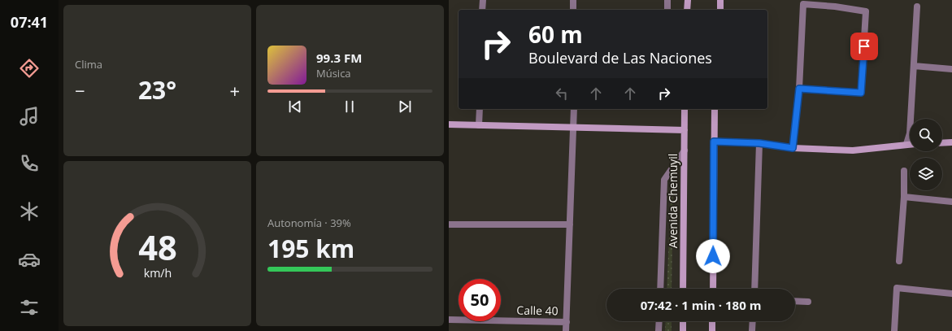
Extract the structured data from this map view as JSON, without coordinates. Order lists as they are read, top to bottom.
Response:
{
  "streets": {
    "street": ["Avenida Chemuyil", "Calle 40"]
  },
  "page": {
    "tabs": "07:41",
    "tile": [
      "Clima",
      ["Autonomía · 39%", "195 km"]
    ],
    "turn": ["60 m", "Boulevard de Las Naciones"],
    "song": ["99.3 FM", "Música"],
    "heat": ["−", "23°", "+"],
    "limit": "50",
    "trip": "07:42 · 1 min · 180 m",
    "gauge": ["48", "km/h"]
  }
}
